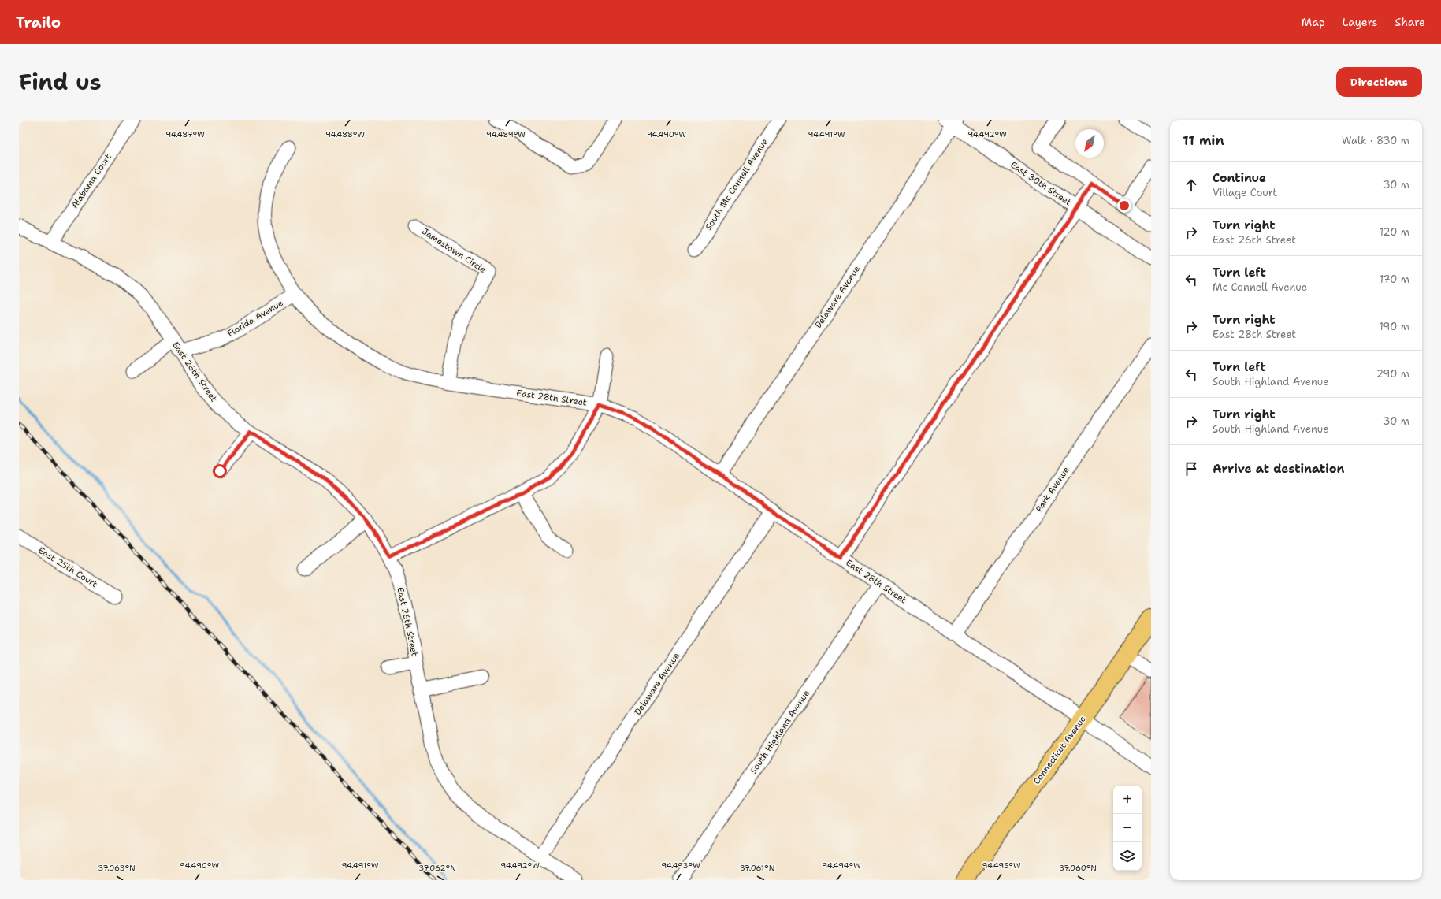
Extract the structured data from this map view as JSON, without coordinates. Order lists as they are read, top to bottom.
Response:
{
  "streets": {
    "main road": ["Connecticut Avenue"],
    "street": [
      "Alabama Court",
      "East 30th Street",
      "South Mc Connell Avenue",
      "Jamestown Circle",
      "Delaware Avenue",
      "Florida Avenue",
      "East 26th Street",
      "East 28th Street",
      "Park Avenue",
      "East 25th Court",
      "South Highland Avenue"
    ]
  },
  "crossings": [
    ["Alabama Court", "East 26th Street"],
    ["East 30th Street", "Delaware Avenue"],
    ["Jamestown Circle", "East 28th Street"],
    ["Delaware Avenue", "East 26th Street"],
    ["Delaware Avenue", "East 28th Street"],
    ["Florida Avenue", "East 26th Street"],
    ["Florida Avenue", "East 28th Street"],
    ["East 28th Street", "Park Avenue"],
    ["East 28th Street", "South Highland Avenue"],
    ["East 28th Street", "Connecticut Avenue"]
  ],
  "north": "bottom left",
  "page": {
    "header": "Trailo",
    "nav": ["Map", "Layers", "Share"],
    "title": "Find us",
    "buttons": "Directions",
    "heading": ["11 min", "Walk · 830 m"],
    "list": [
      ["Continue", "Village Court", "30 m"],
      ["Turn right", "East 26th Street", "120 m"],
      ["Turn left", "Mc Connell Avenue", "170 m"],
      ["Turn right", "East 28th Street", "190 m"],
      ["Turn left", "South Highland Avenue", "290 m"],
      ["Turn right", "South Highland Avenue", "30 m"],
      "Arrive at destination"
    ],
    "map_buttons": ["+", "−"]
  },
  "coordinates": [
    "94.487°W",
    "94.488°W",
    "94.489°W",
    "94.490°W",
    "94.491°W",
    "94.492°W",
    "94.493°W",
    "94.494°W",
    "94.495°W",
    "37.063°N",
    "37.062°N",
    "37.061°N",
    "37.060°N"
  ]
}
